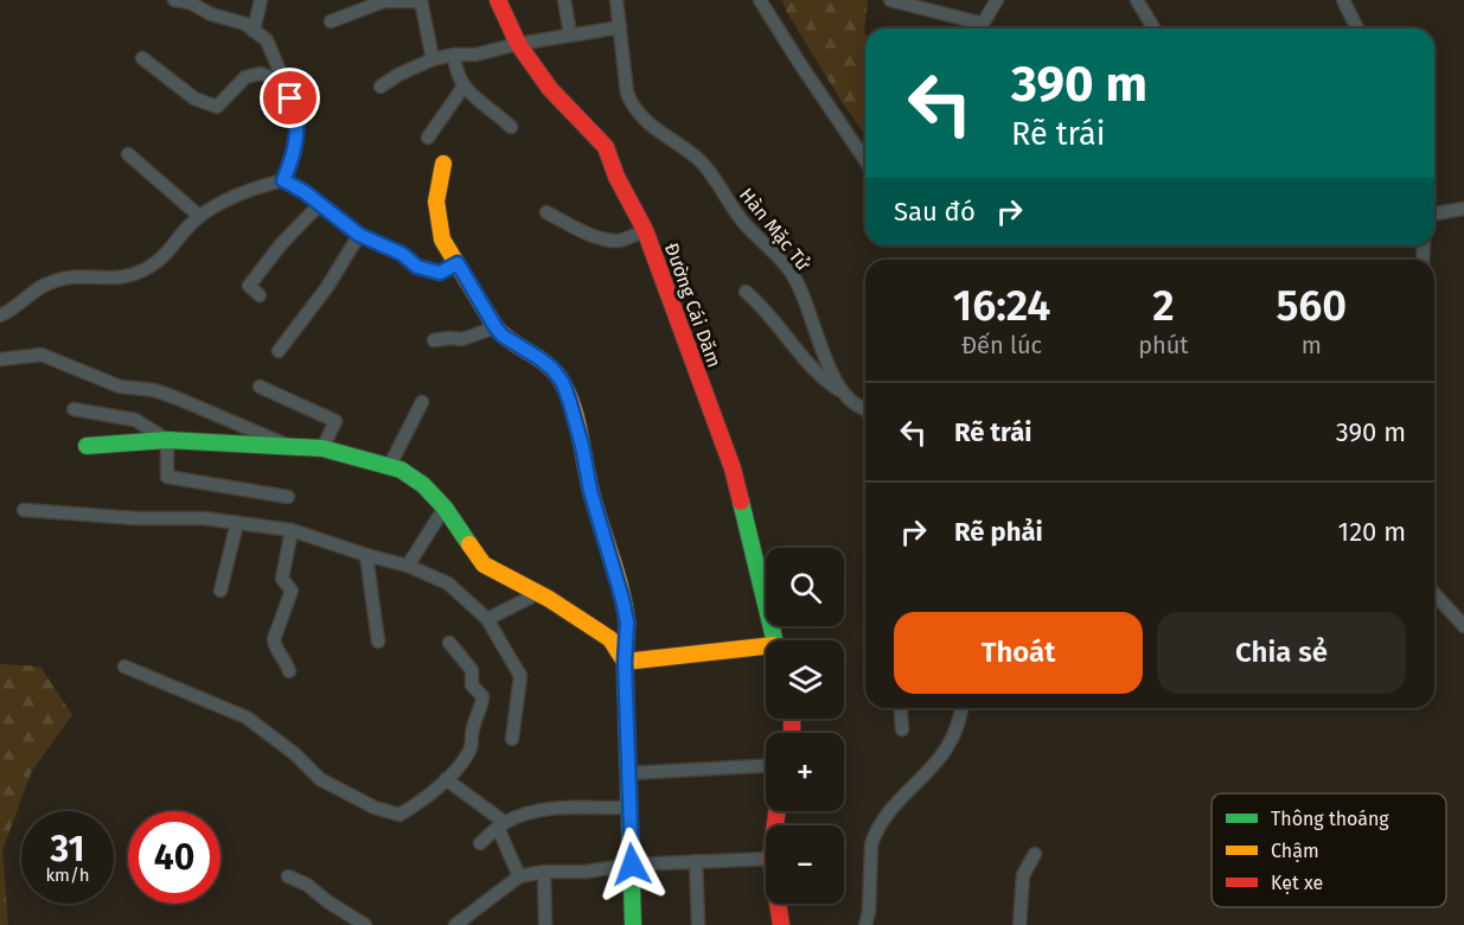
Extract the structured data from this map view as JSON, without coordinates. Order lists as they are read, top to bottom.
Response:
{
  "streets": {
    "street": ["Hàn Mặc Tử", "Đường Cái Dăm"]
  },
  "legend": ["Thông thoáng", "Chậm", "Kẹt xe"],
  "page": {
    "turn": ["390 m", "Rẽ trái"],
    "then": "Sau đó",
    "eta": [
      "16:24",
      "Đến lúc",
      "2",
      "phút",
      "560",
      "m"
    ],
    "list": [
      {
        "name": "Rẽ trái",
        "value": "390 m"
      },
      {
        "name": "Rẽ phải",
        "value": "120 m"
      }
    ],
    "map_buttons": ["+", "−"],
    "buttons": ["Thoát", "Chia sẻ"],
    "speed": "31 km/h",
    "limit": "40"
  }
}
